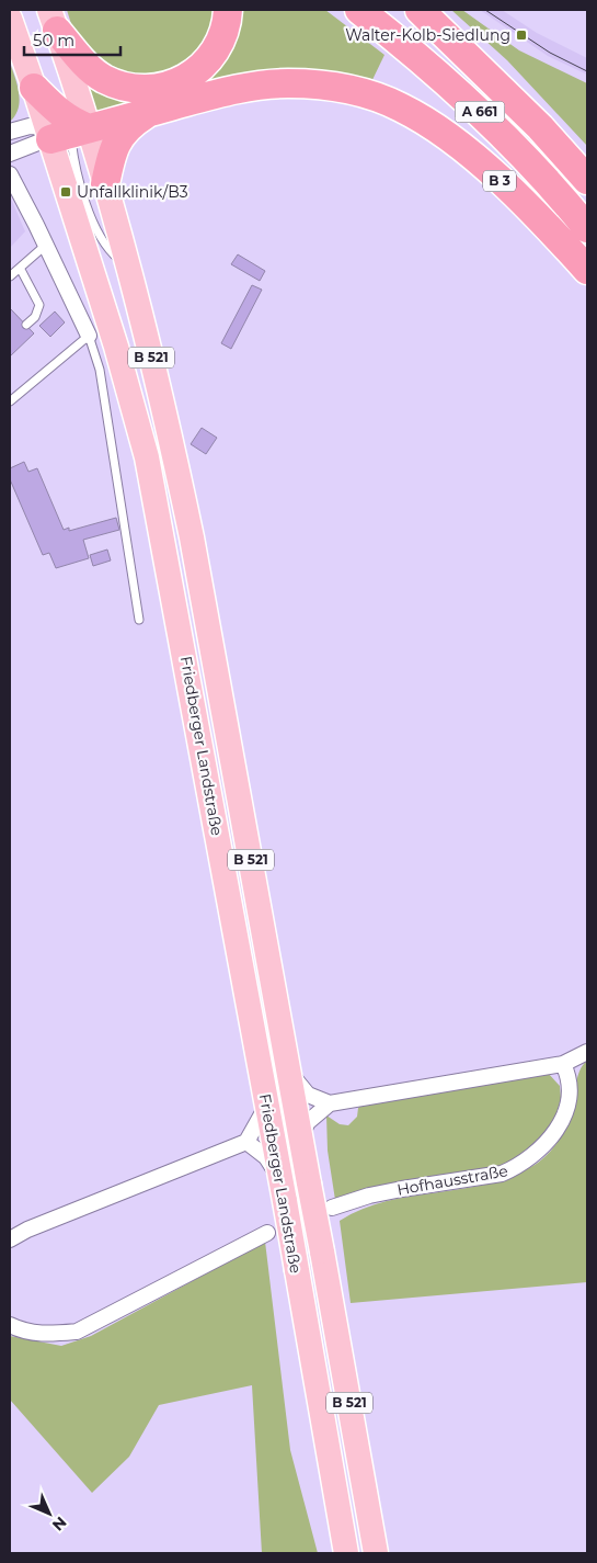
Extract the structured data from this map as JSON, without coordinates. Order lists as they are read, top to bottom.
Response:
{
  "streets": {
    "highway": ["A 661", "B 3"],
    "main road": ["B 521", "Friedberger Landstraße"],
    "street": ["Hofhausstraße"]
  },
  "places": {
    "transit": ["Walter-Kolb-Siedlung", "Unfallklinik/B3"]
  },
  "scale_bar": "50 m",
  "north": "bottom right"
}
